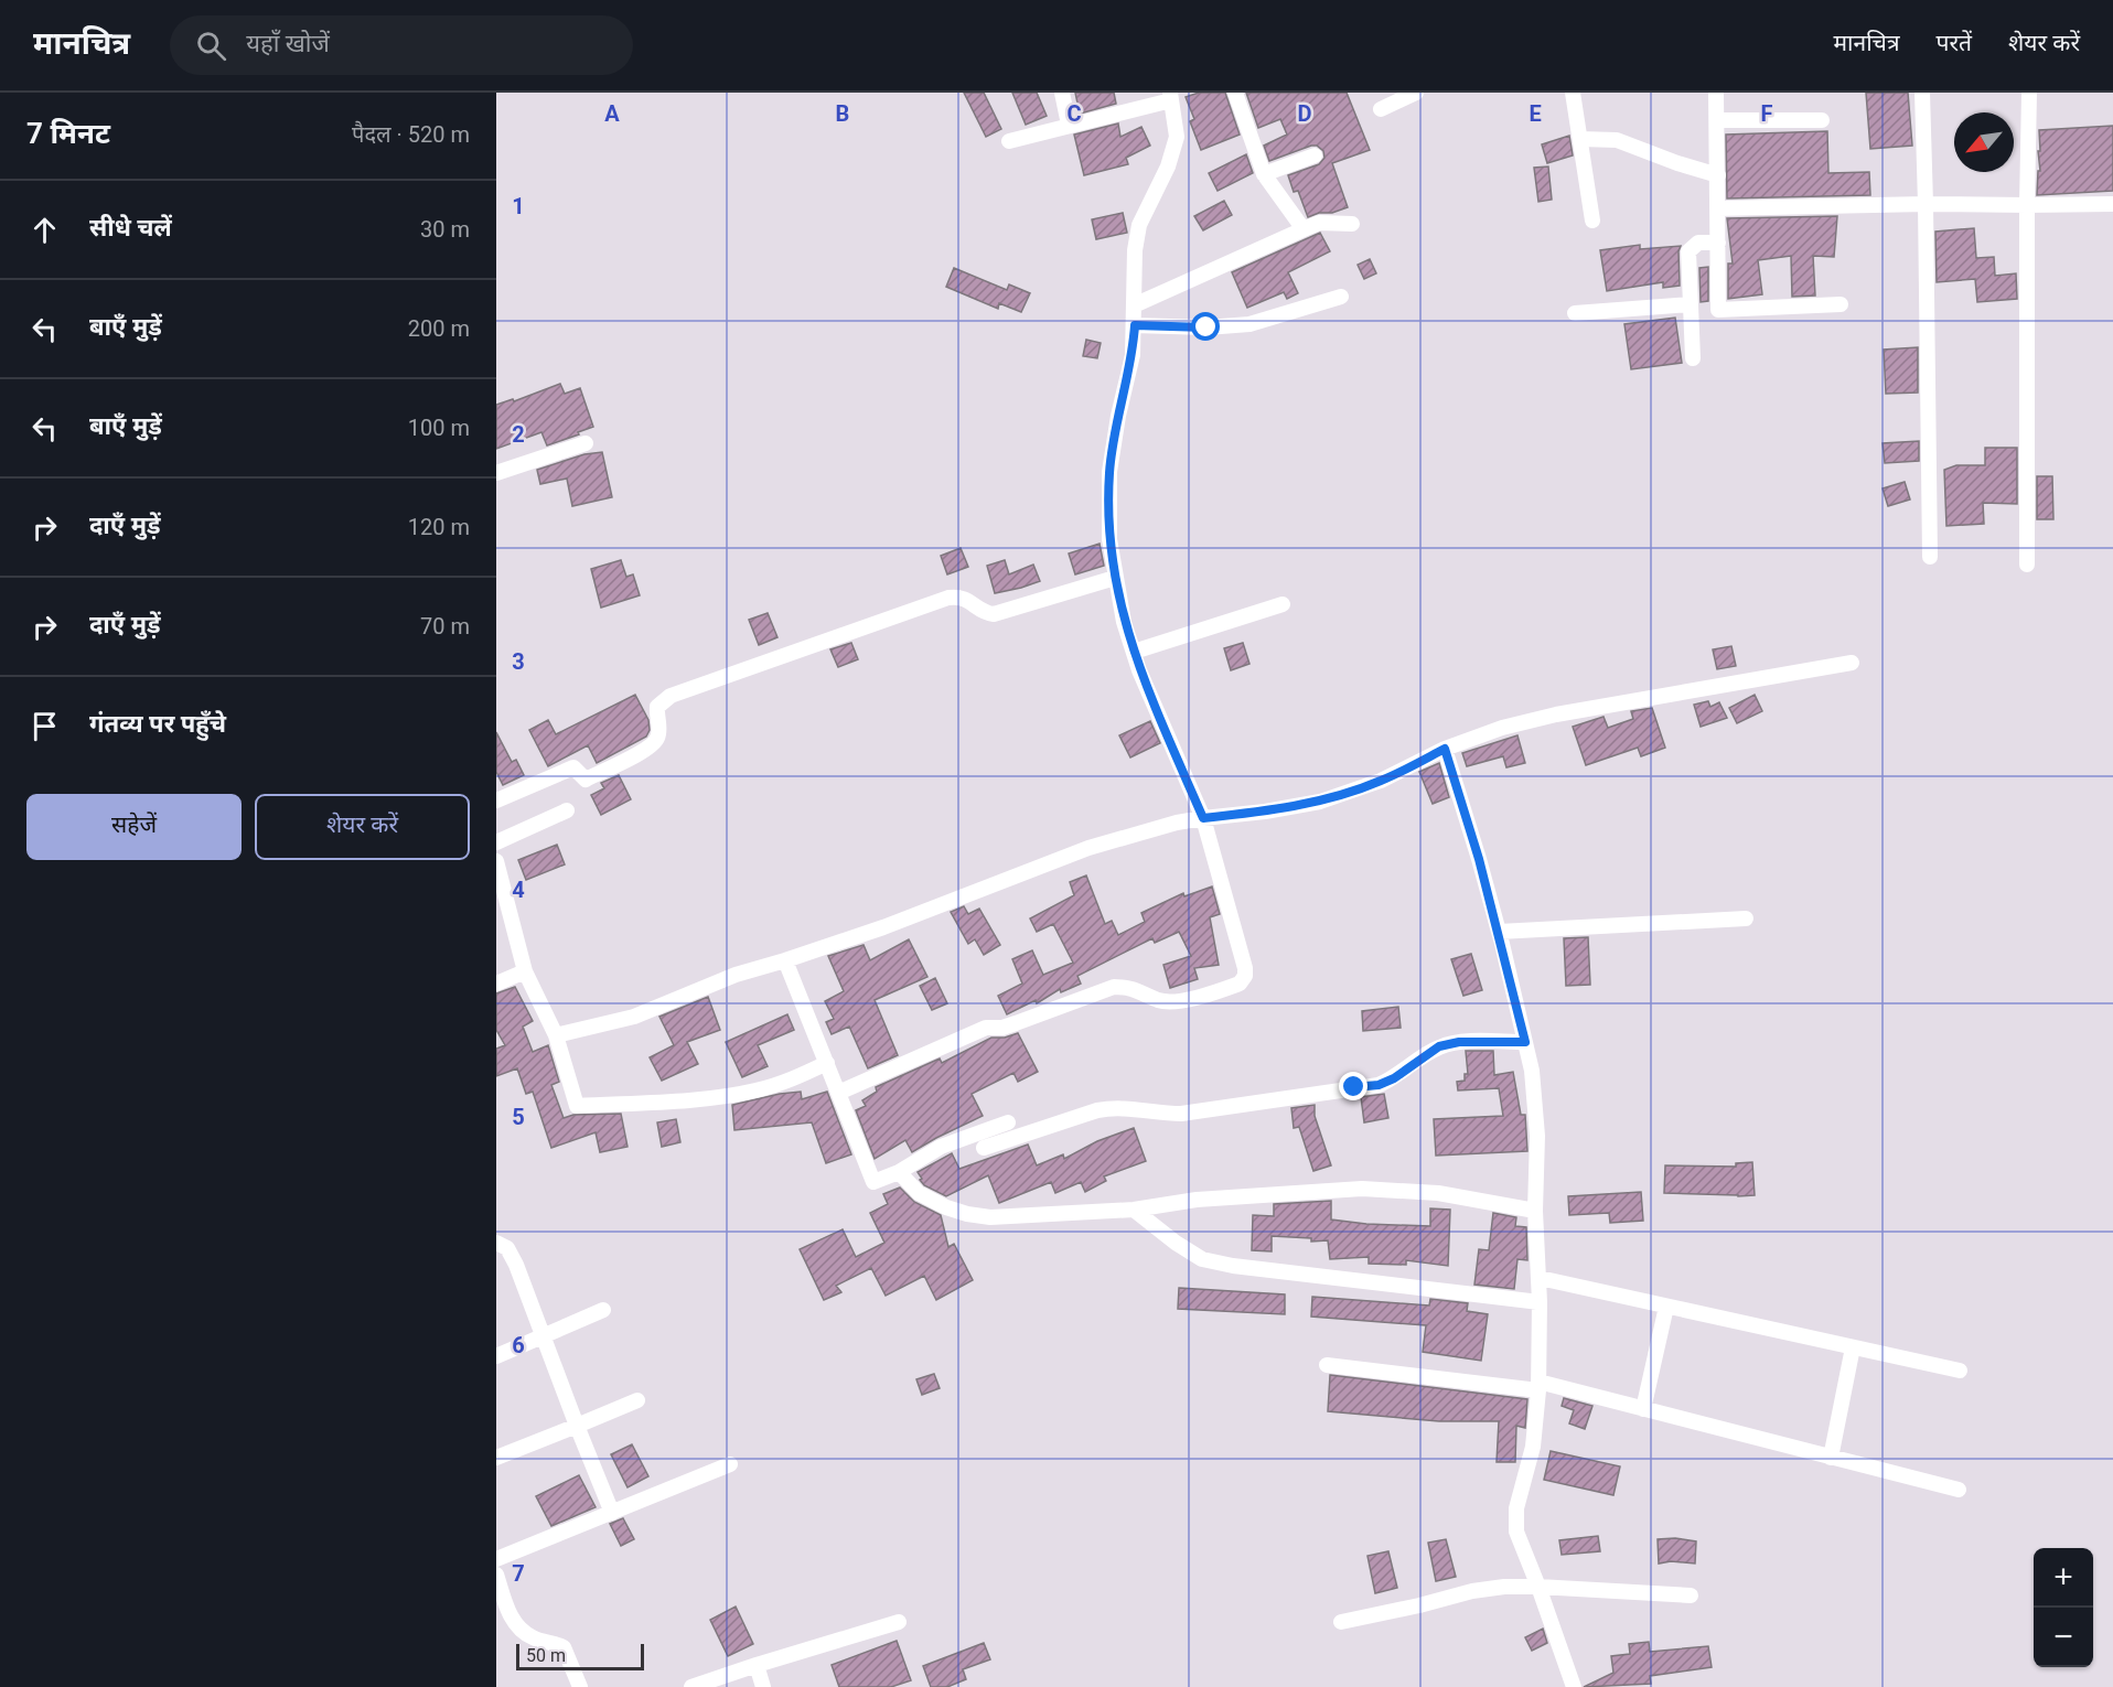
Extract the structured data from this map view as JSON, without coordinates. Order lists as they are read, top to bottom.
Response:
{
  "scale_bar": "50 m",
  "north": "bottom left",
  "page": {
    "header": "मानचित्र",
    "search": "यहाँ खोजें",
    "nav": ["मानचित्र", "परतें", "शेयर करें"],
    "heading": ["7 मिनट", "पैदल · 520 m"],
    "list": [
      ["सीधे चलें", "30 m"],
      ["बाएँ मुड़ें", "200 m"],
      ["बाएँ मुड़ें", "100 m"],
      ["दाएँ मुड़ें", "120 m"],
      ["दाएँ मुड़ें", "70 m"],
      "गंतव्य पर पहुँचे"
    ],
    "buttons": ["सहेजें", "शेयर करें"],
    "map_buttons": ["+", "−"],
    "scale": "50 m"
  },
  "grid": {
    "columns": [
      "A",
      "B",
      "C",
      "D",
      "E",
      "F"
    ],
    "rows": [
      "1",
      "2",
      "3",
      "4",
      "5",
      "6",
      "7"
    ]
  }
}
